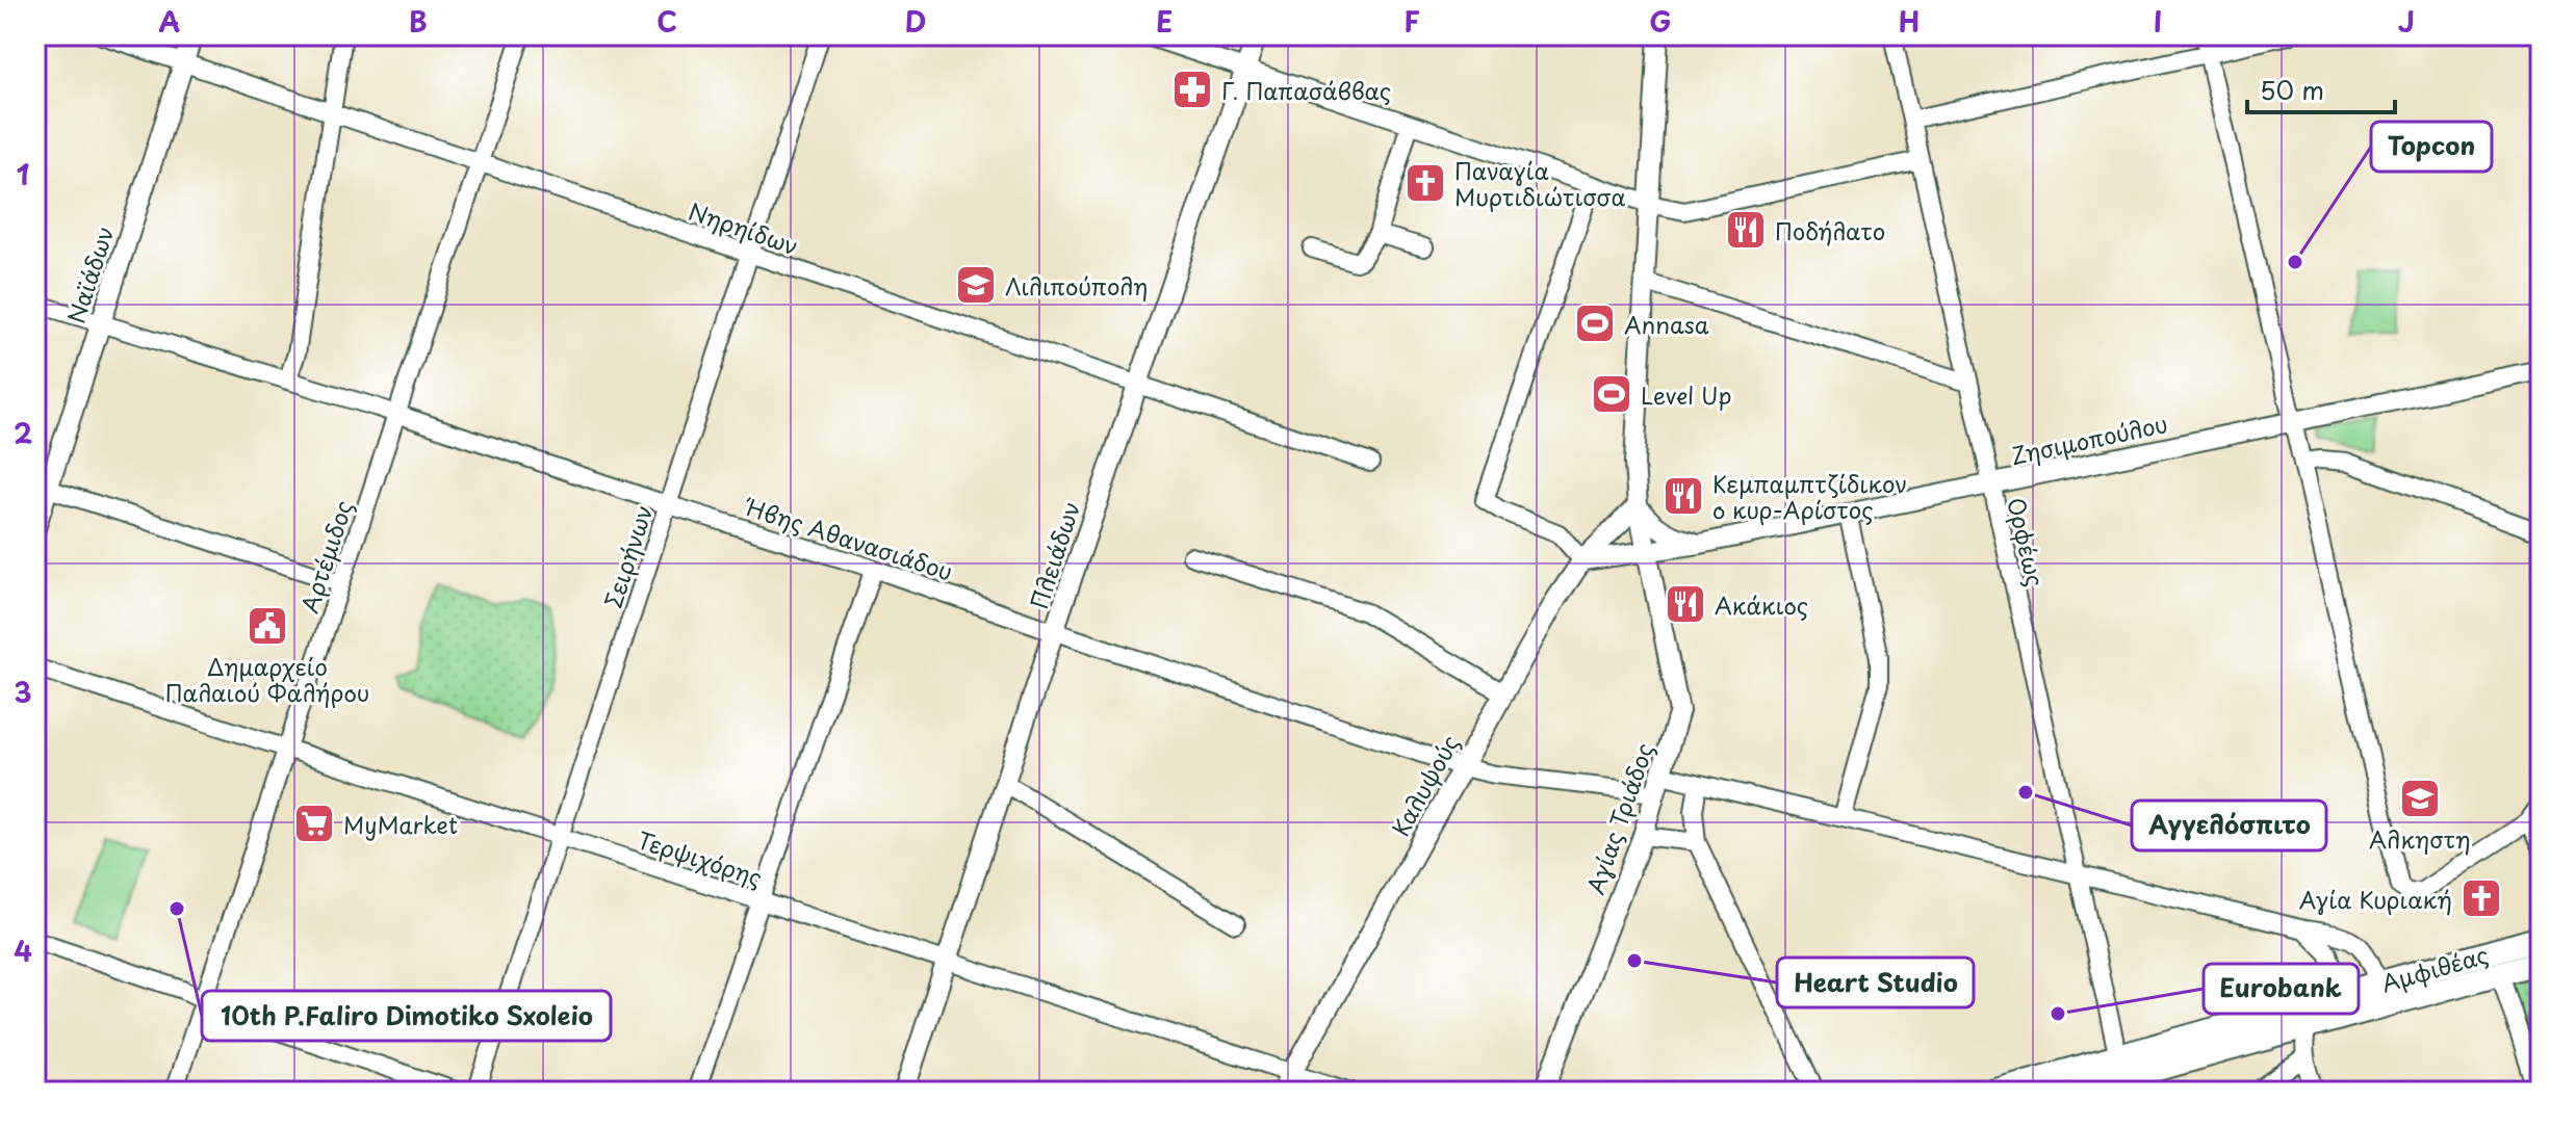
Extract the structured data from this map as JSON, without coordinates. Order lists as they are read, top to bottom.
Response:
{
  "streets": {
    "main road": ["Αμφιθέας"],
    "street": [
      "Νηρηίδων",
      "Ναϊάδων",
      "Ζησιμοπούλου",
      "Ήβης Αθανασιάδου",
      "Ορφέως",
      "Πλειάδων",
      "Αρτέμιδος",
      "Σειρήνων",
      "Καλυψούς",
      "Αγίας Τριάδος",
      "Τερψιχόρης"
    ]
  },
  "crossings": [
    ["Νηρηίδων", "Ναϊάδων"],
    ["Νηρηίδων", "Πλειάδων"],
    ["Νηρηίδων", "Αρτέμιδος"],
    ["Νηρηίδων", "Σειρήνων"],
    ["Ναϊάδων", "Ήβης Αθανασιάδου"],
    ["Ζησιμοπούλου", "Ορφέως"],
    ["Ζησιμοπούλου", "Αγίας Τριάδος"],
    ["Ήβης Αθανασιάδου", "Ορφέως"],
    ["Ήβης Αθανασιάδου", "Πλειάδων"],
    ["Ήβης Αθανασιάδου", "Αρτέμιδος"],
    ["Ήβης Αθανασιάδου", "Σειρήνων"],
    ["Ήβης Αθανασιάδου", "Καλυψούς"],
    ["Ήβης Αθανασιάδου", "Αγίας Τριάδος"],
    ["Ήβης Αθανασιάδου", "Αμφιθέας"],
    ["Ορφέως", "Αμφιθέας"],
    ["Πλειάδων", "Τερψιχόρης"],
    ["Αρτέμιδος", "Τερψιχόρης"],
    ["Σειρήνων", "Τερψιχόρης"],
    ["Καλυψούς", "Αγίας Τριάδος"],
    ["Καλυψούς", "Τερψιχόρης"]
  ],
  "places": {
    "pharmacy": ["Γ. Παπασάββας"],
    "church": ["Παναγία Μυρτιδιώτισσα", "Αγία Κυριακή"],
    "restaurant": ["Ποδήλατο", "Κεμπαμπτζίδικον ο κυρ-Αρίστος", "Ακάκιος"],
    "other": [
      "Topcon",
      "Αγγελόσπιτο",
      "10th P.Faliro Dimotiko Sxoleio",
      "Heart Studio",
      "Eurobank"
    ],
    "school or university": ["Λιλιπούπολη", "Αλκηστη"],
    "sports": ["Annasa", "Level Up"],
    "public building": ["Δημαρχείο Παλαιού Φαλήρου"],
    "supermarket": ["MyMarket"]
  },
  "scale_bar": "50 m",
  "grid": {
    "columns": [
      "A",
      "B",
      "C",
      "D",
      "E",
      "F",
      "G",
      "H",
      "I",
      "J"
    ],
    "rows": [
      "1",
      "2",
      "3",
      "4"
    ]
  }
}
